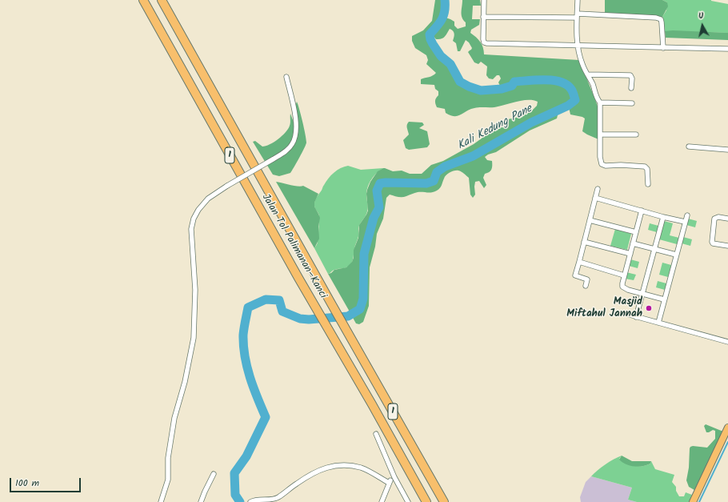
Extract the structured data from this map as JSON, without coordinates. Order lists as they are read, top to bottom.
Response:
{
  "streets": {
    "highway": ["1", "Jalan Tol Palimanan–Kanci"]
  },
  "water": ["Kali Kedung Pane"],
  "places": ["Masjid Miftahul Jannah"],
  "scale_bar": "100 m",
  "north": "top"
}
